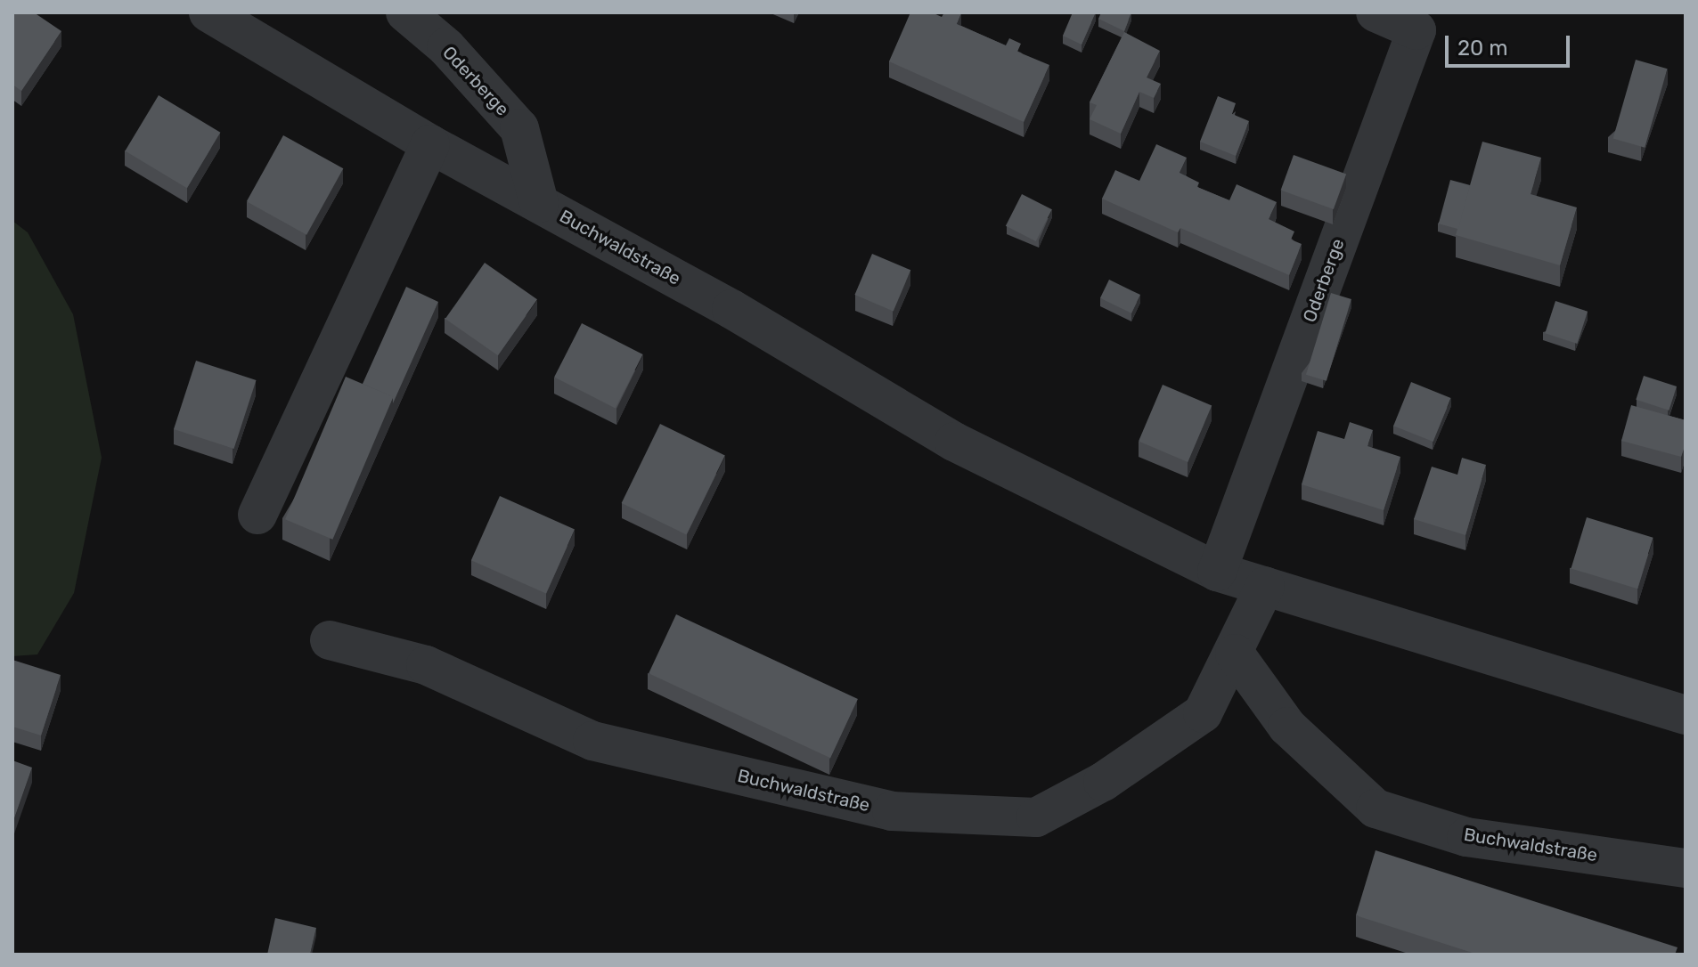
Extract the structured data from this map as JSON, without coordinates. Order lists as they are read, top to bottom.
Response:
{
  "streets": {
    "street": ["Oderberge", "Buchwaldstraße"]
  },
  "crossings": [
    ["Oderberge", "Buchwaldstraße"]
  ],
  "scale_bar": "20 m"
}
